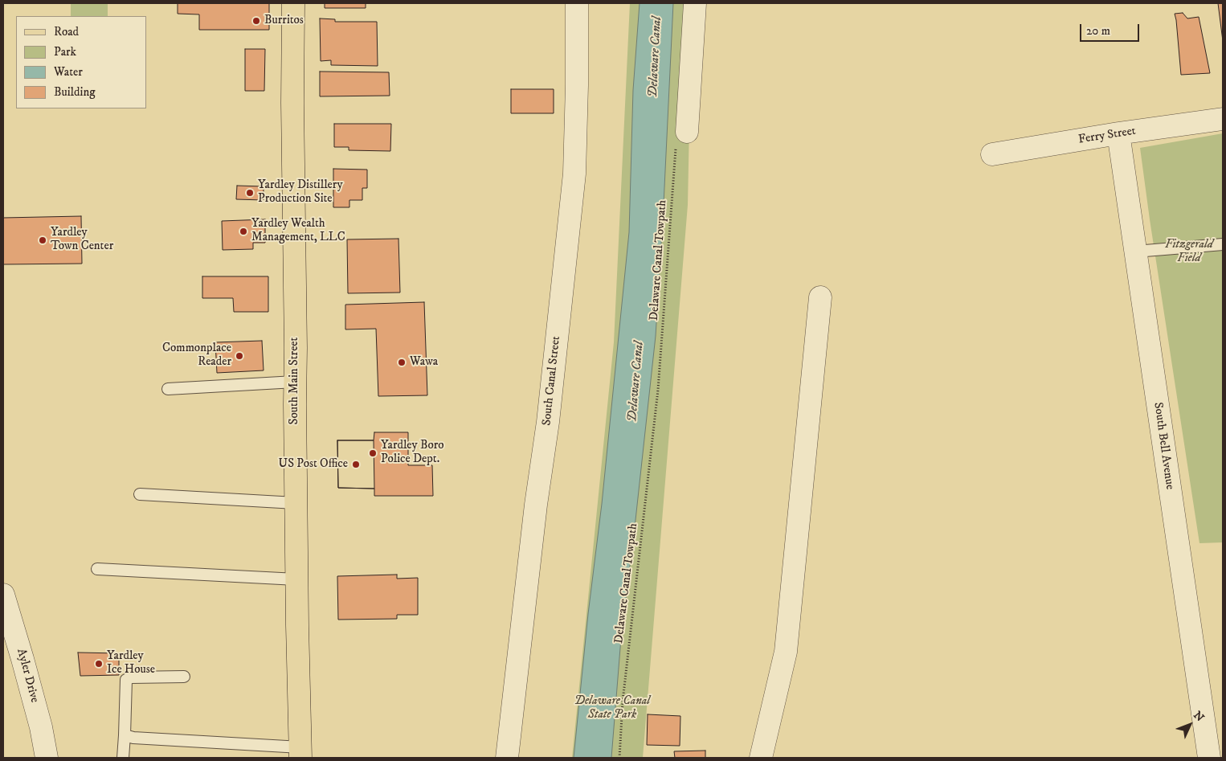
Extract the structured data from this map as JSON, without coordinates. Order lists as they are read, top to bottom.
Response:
{
  "streets": {
    "main road": ["South Main Street"],
    "street": [
      "Ferry Street",
      "South Canal Street",
      "South Bell Avenue",
      "Ayler Drive"
    ],
    "path": ["Delaware Canal Towpath"]
  },
  "crossings": [
    ["Ferry Street", "South Bell Avenue"]
  ],
  "water": ["Delaware Canal"],
  "parks": ["Fitzgerald Field", "Delaware Canal State Park"],
  "places": [
    "Burritos",
    "Yardley Distillery Production Site",
    "Yardley Wealth Management, LLC",
    "Yardley Town Center",
    "Commonplace Reader",
    "Wawa",
    "Yardley Boro Police Dept.",
    "US Post Office",
    "Yardley Ice House"
  ],
  "legend": [
    "Road",
    "Park",
    "Water",
    "Building"
  ],
  "scale_bar": "20 m",
  "north": "top right"
}
